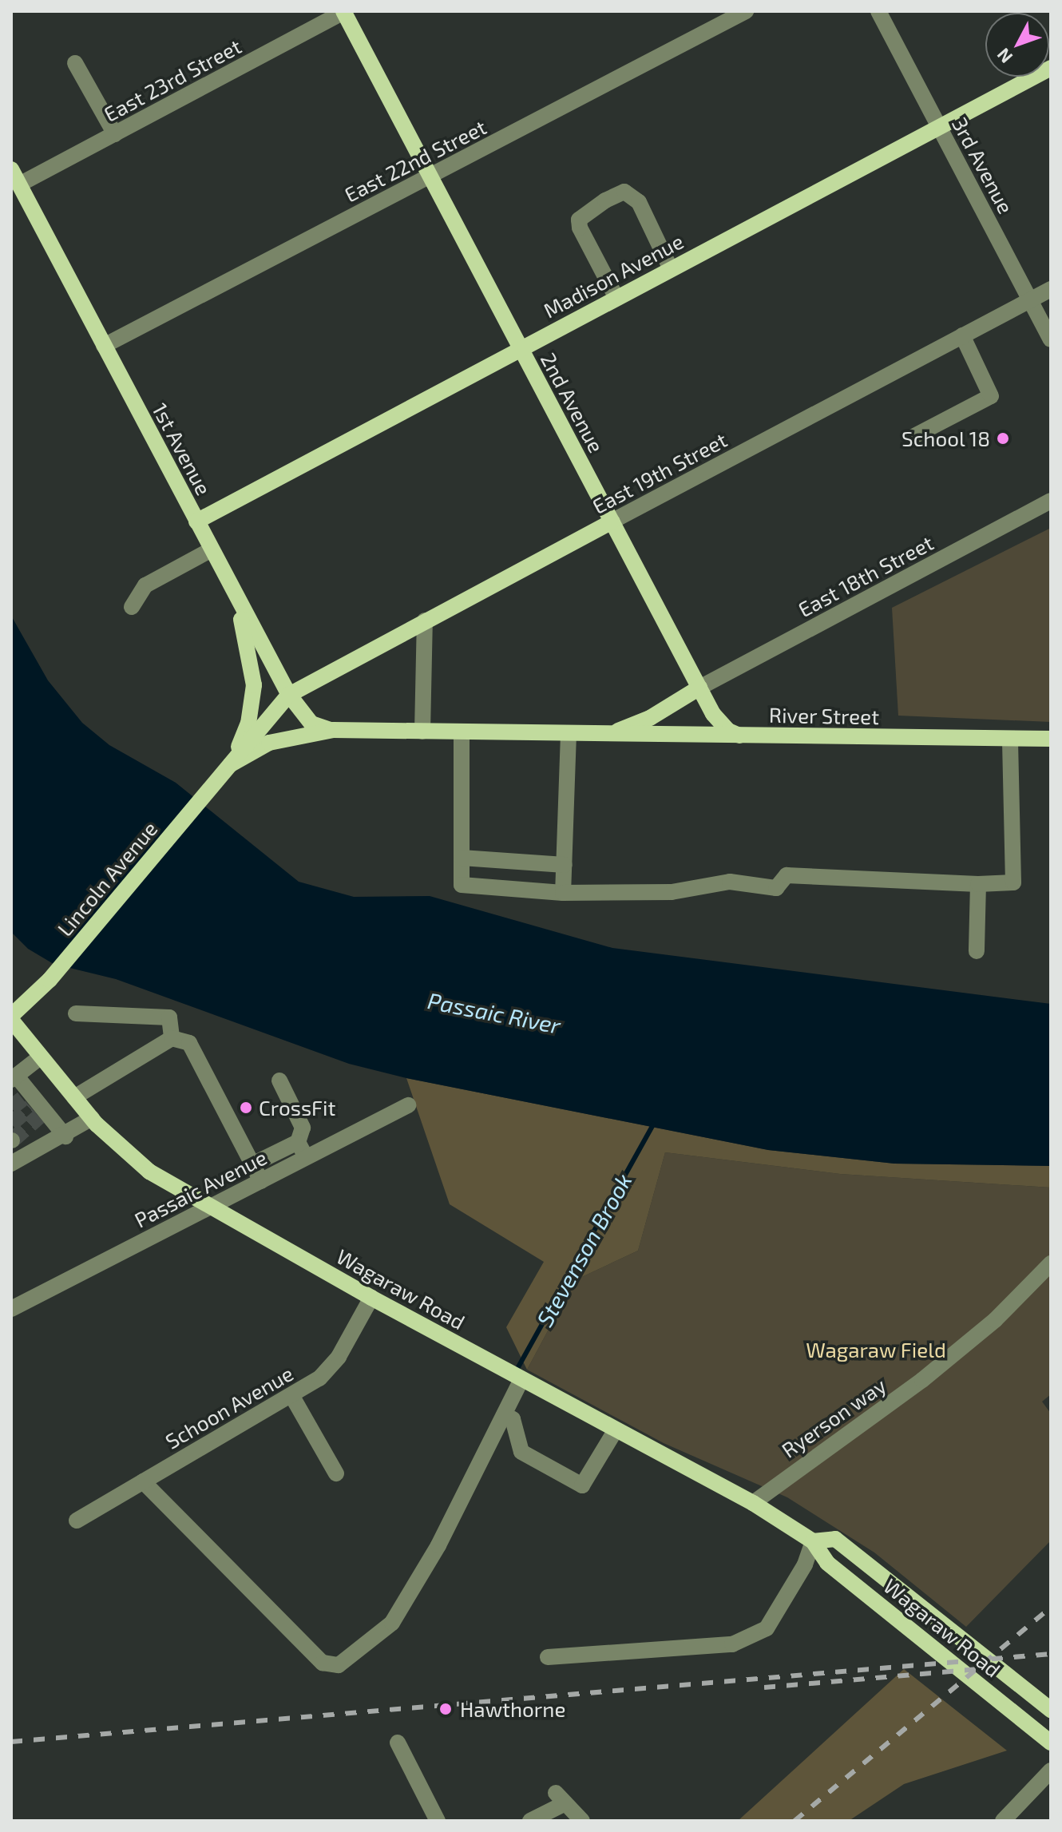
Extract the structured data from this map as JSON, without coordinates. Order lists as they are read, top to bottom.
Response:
{
  "streets": {
    "main road": [
      "Madison Avenue",
      "2nd Avenue",
      "1st Avenue",
      "East 19th Street",
      "River Street",
      "Lincoln Avenue",
      "Wagaraw Road"
    ],
    "street": [
      "East 23rd Street",
      "East 22nd Street",
      "3rd Avenue",
      "East 18th Street",
      "Passaic Avenue",
      "Schoon Avenue",
      "Ryerson way"
    ]
  },
  "crossings": [
    ["East 23rd Street", "2nd Avenue"],
    ["East 23rd Street", "1st Avenue"],
    ["East 22nd Street", "2nd Avenue"],
    ["East 22nd Street", "1st Avenue"],
    ["3rd Avenue", "Madison Avenue"],
    ["3rd Avenue", "East 19th Street"],
    ["Madison Avenue", "2nd Avenue"],
    ["Madison Avenue", "1st Avenue"],
    ["2nd Avenue", "East 19th Street"],
    ["2nd Avenue", "East 18th Street"],
    ["2nd Avenue", "River Street"],
    ["1st Avenue", "East 19th Street"],
    ["1st Avenue", "River Street"],
    ["1st Avenue", "Lincoln Avenue"],
    ["East 19th Street", "Lincoln Avenue"],
    ["East 18th Street", "River Street"],
    ["River Street", "Lincoln Avenue"],
    ["Lincoln Avenue", "Wagaraw Road"],
    ["Passaic Avenue", "Wagaraw Road"],
    ["Wagaraw Road", "Schoon Avenue"],
    ["Wagaraw Road", "Ryerson way"]
  ],
  "water": ["Passaic River", "Stevenson Brook"],
  "parks": ["Wagaraw Field"],
  "places": ["School 18", "CrossFit", "Hawthorne"],
  "north": "bottom left"
}
